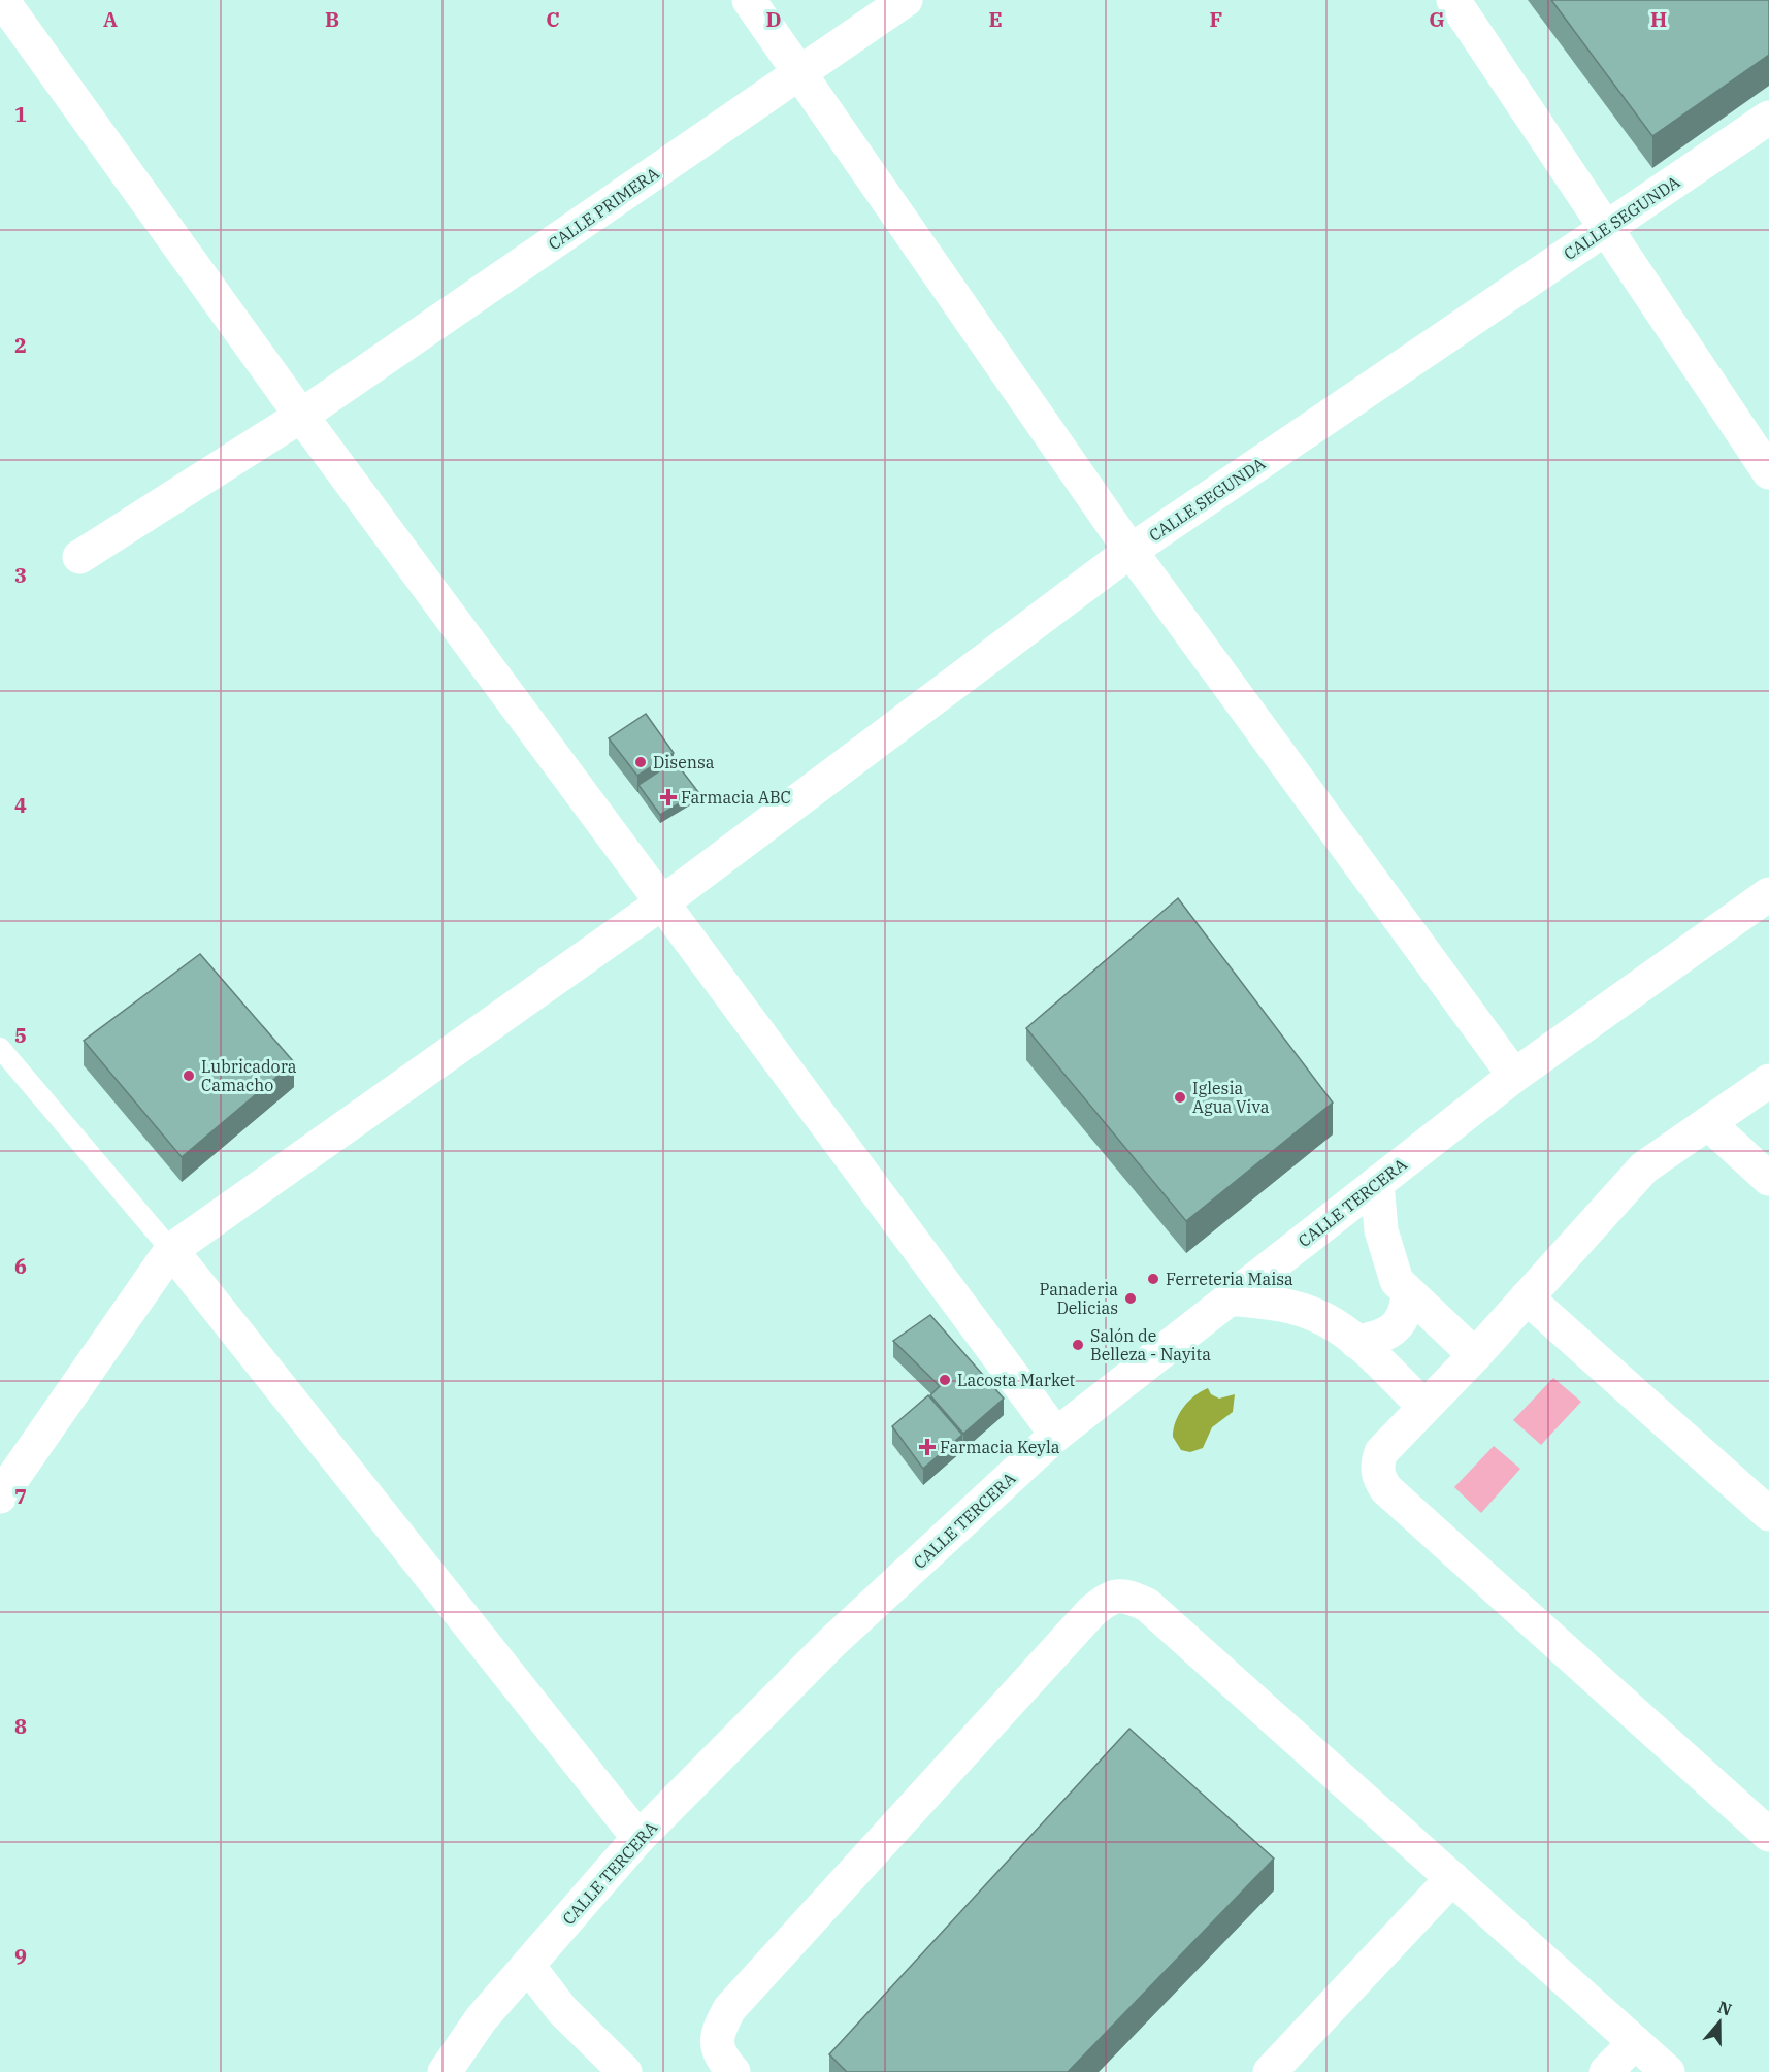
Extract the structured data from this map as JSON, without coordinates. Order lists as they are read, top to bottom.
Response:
{
  "streets": {
    "street": ["CALLE PRIMERA", "CALLE SEGUNDA", "CALLE TERCERA"]
  },
  "places": {
    "other": [
      "Disensa",
      "Lubricadora Camacho",
      "Iglesia Agua Viva",
      "Ferreteria Maisa",
      "Panaderia Delicias",
      "Salón de Belleza - Nayita",
      "Lacosta Market"
    ],
    "health": ["Farmacia ABC", "Farmacia Keyla"]
  },
  "north": "top",
  "grid": {
    "columns": [
      "A",
      "B",
      "C",
      "D",
      "E",
      "F",
      "G",
      "H"
    ],
    "rows": [
      "1",
      "2",
      "3",
      "4",
      "5",
      "6",
      "7",
      "8",
      "9"
    ]
  }
}
